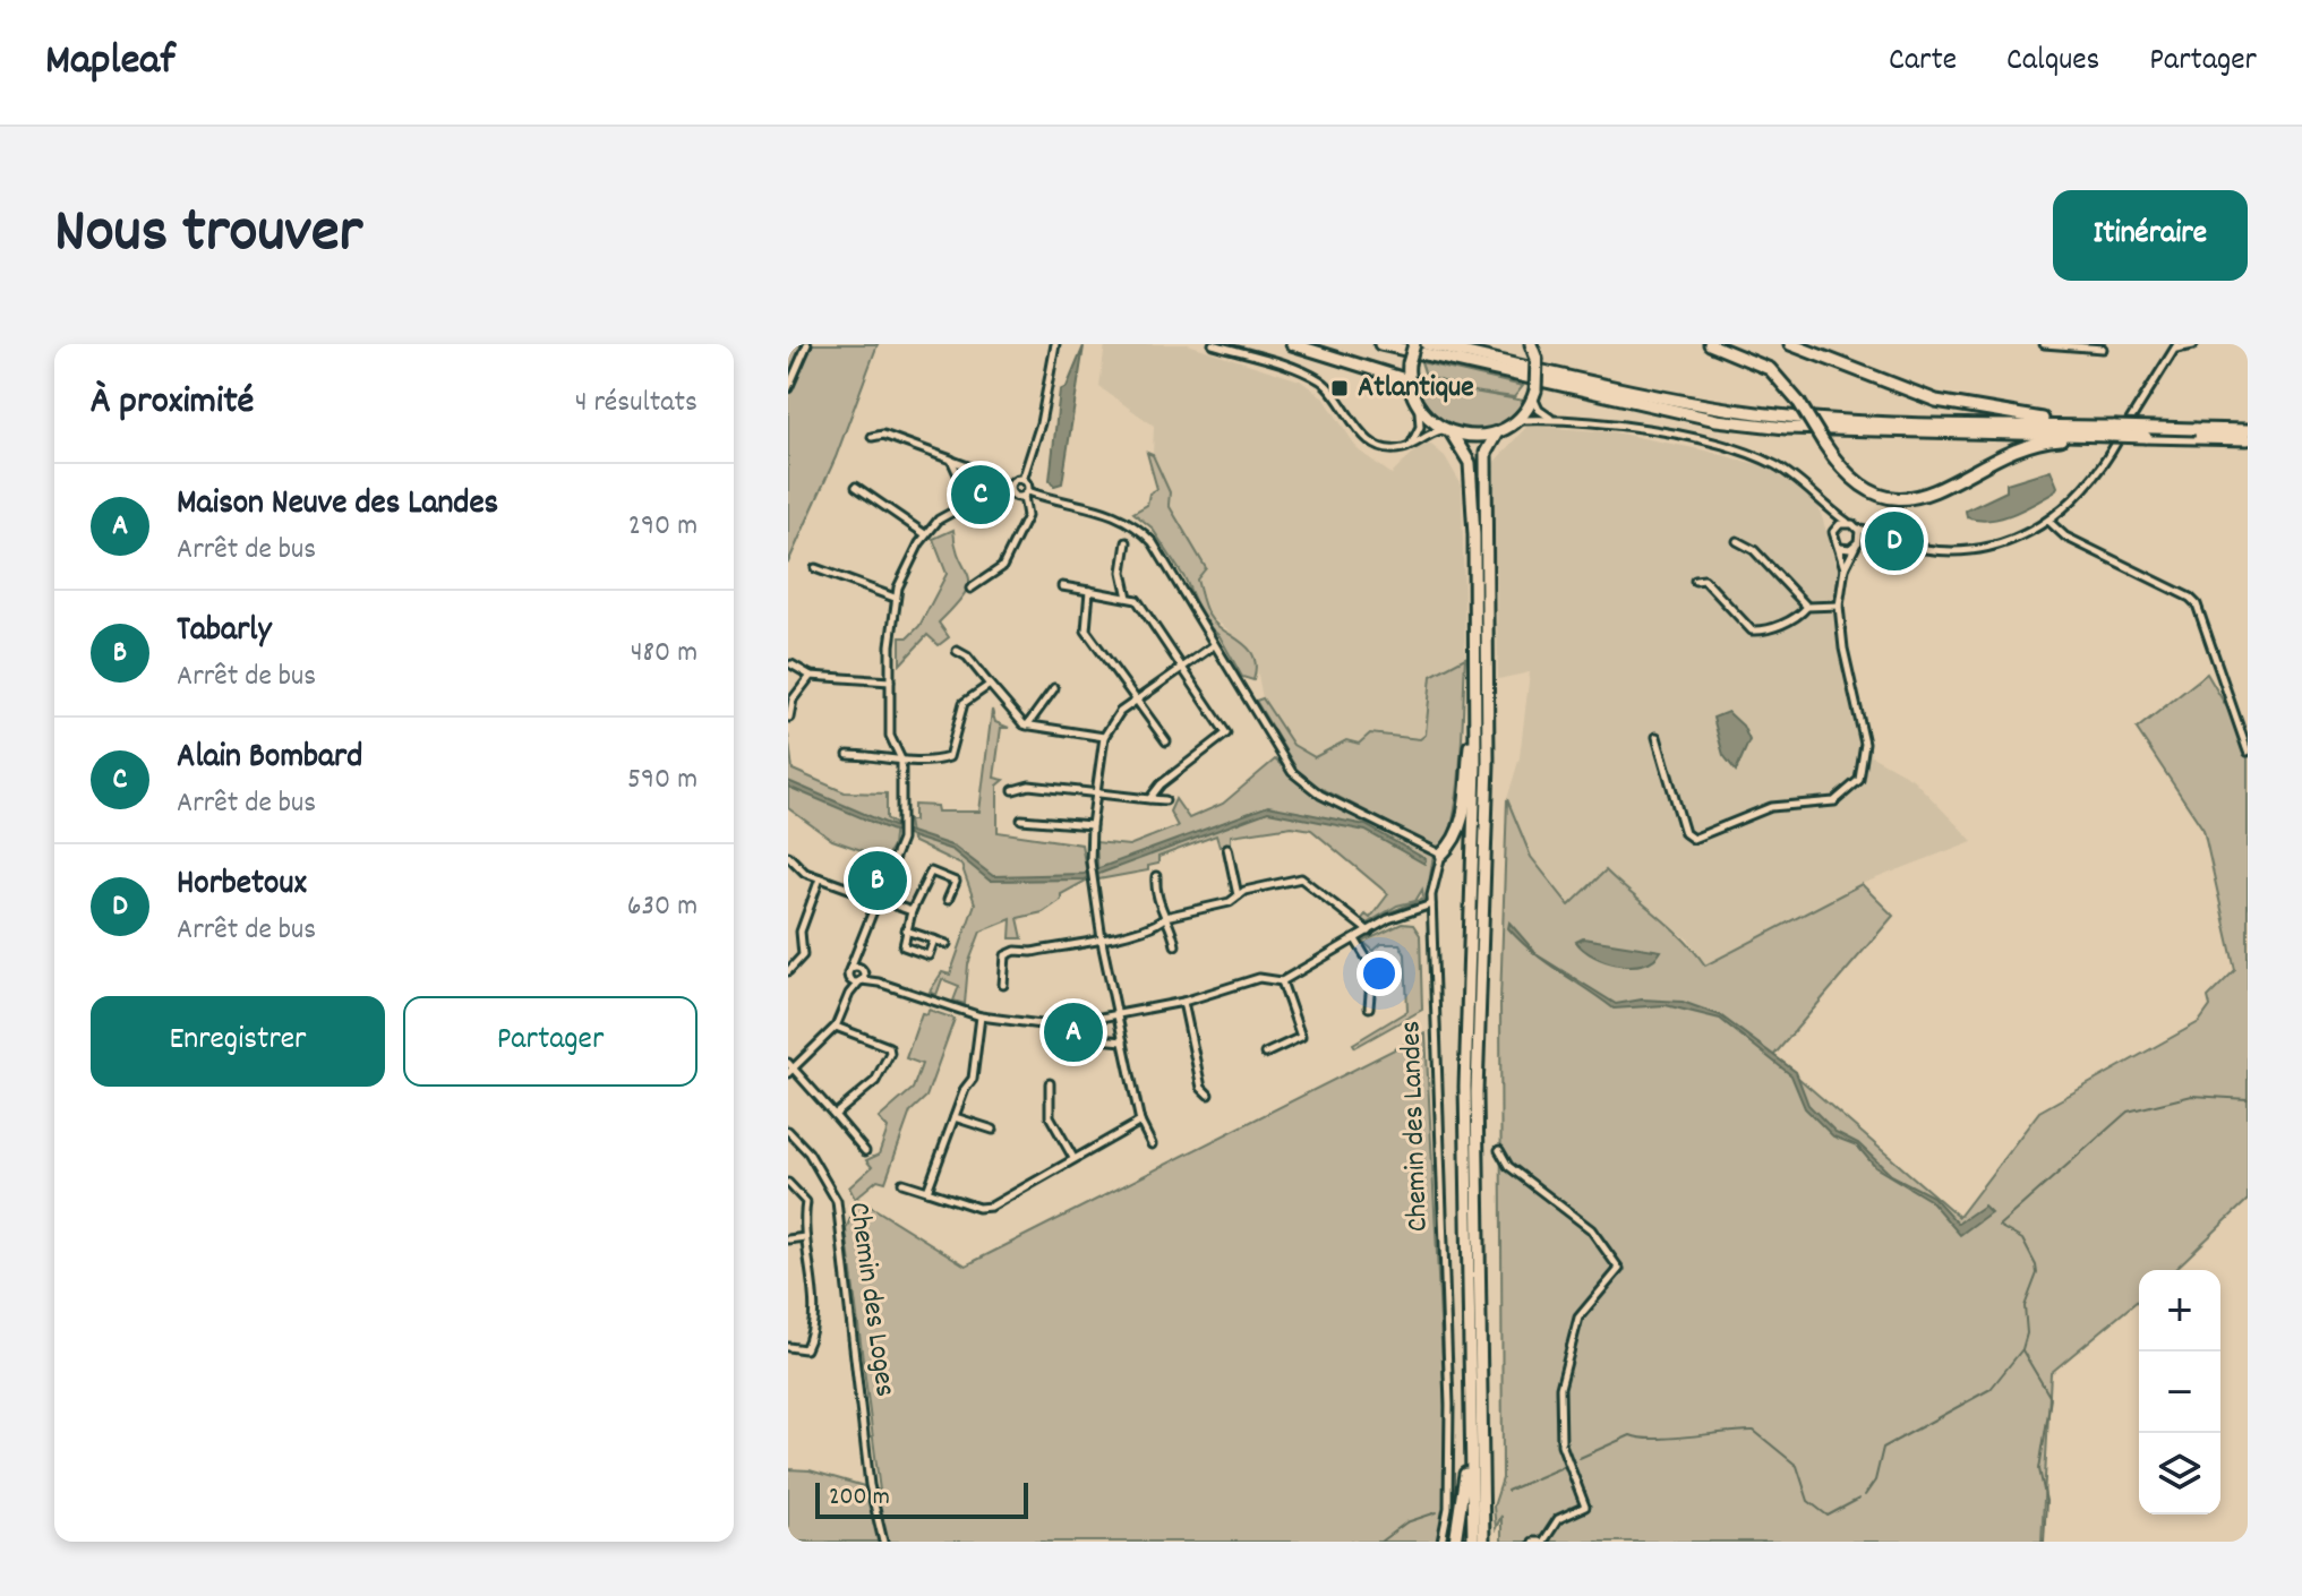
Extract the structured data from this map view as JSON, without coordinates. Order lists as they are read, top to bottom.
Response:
{
  "streets": {
    "street": ["Chemin des Landes", "Chemin des Loges"]
  },
  "places": {
    "transit": ["Atlantique"]
  },
  "scale_bar": "200 m",
  "page": {
    "header": "Mapleaf",
    "nav": ["Carte", "Calques", "Partager"],
    "title": "Nous trouver",
    "buttons": [
      "Itinéraire",
      ["Enregistrer", "Partager"]
    ],
    "heading": ["À proximité", "4 résultats"],
    "pins": [
      "C",
      "D",
      "B",
      "A"
    ],
    "list": [
      {
        "mark": "A",
        "name": "Maison Neuve des Landes",
        "note": "Arrêt de bus",
        "value": "290 m"
      },
      {
        "mark": "B",
        "name": "Tabarly",
        "note": "Arrêt de bus",
        "value": "480 m"
      },
      {
        "mark": "C",
        "name": "Alain Bombard",
        "note": "Arrêt de bus",
        "value": "590 m"
      },
      {
        "mark": "D",
        "name": "Horbetoux",
        "note": "Arrêt de bus",
        "value": "630 m"
      }
    ],
    "map_buttons": ["+", "−"],
    "scale": "200 m"
  }
}
